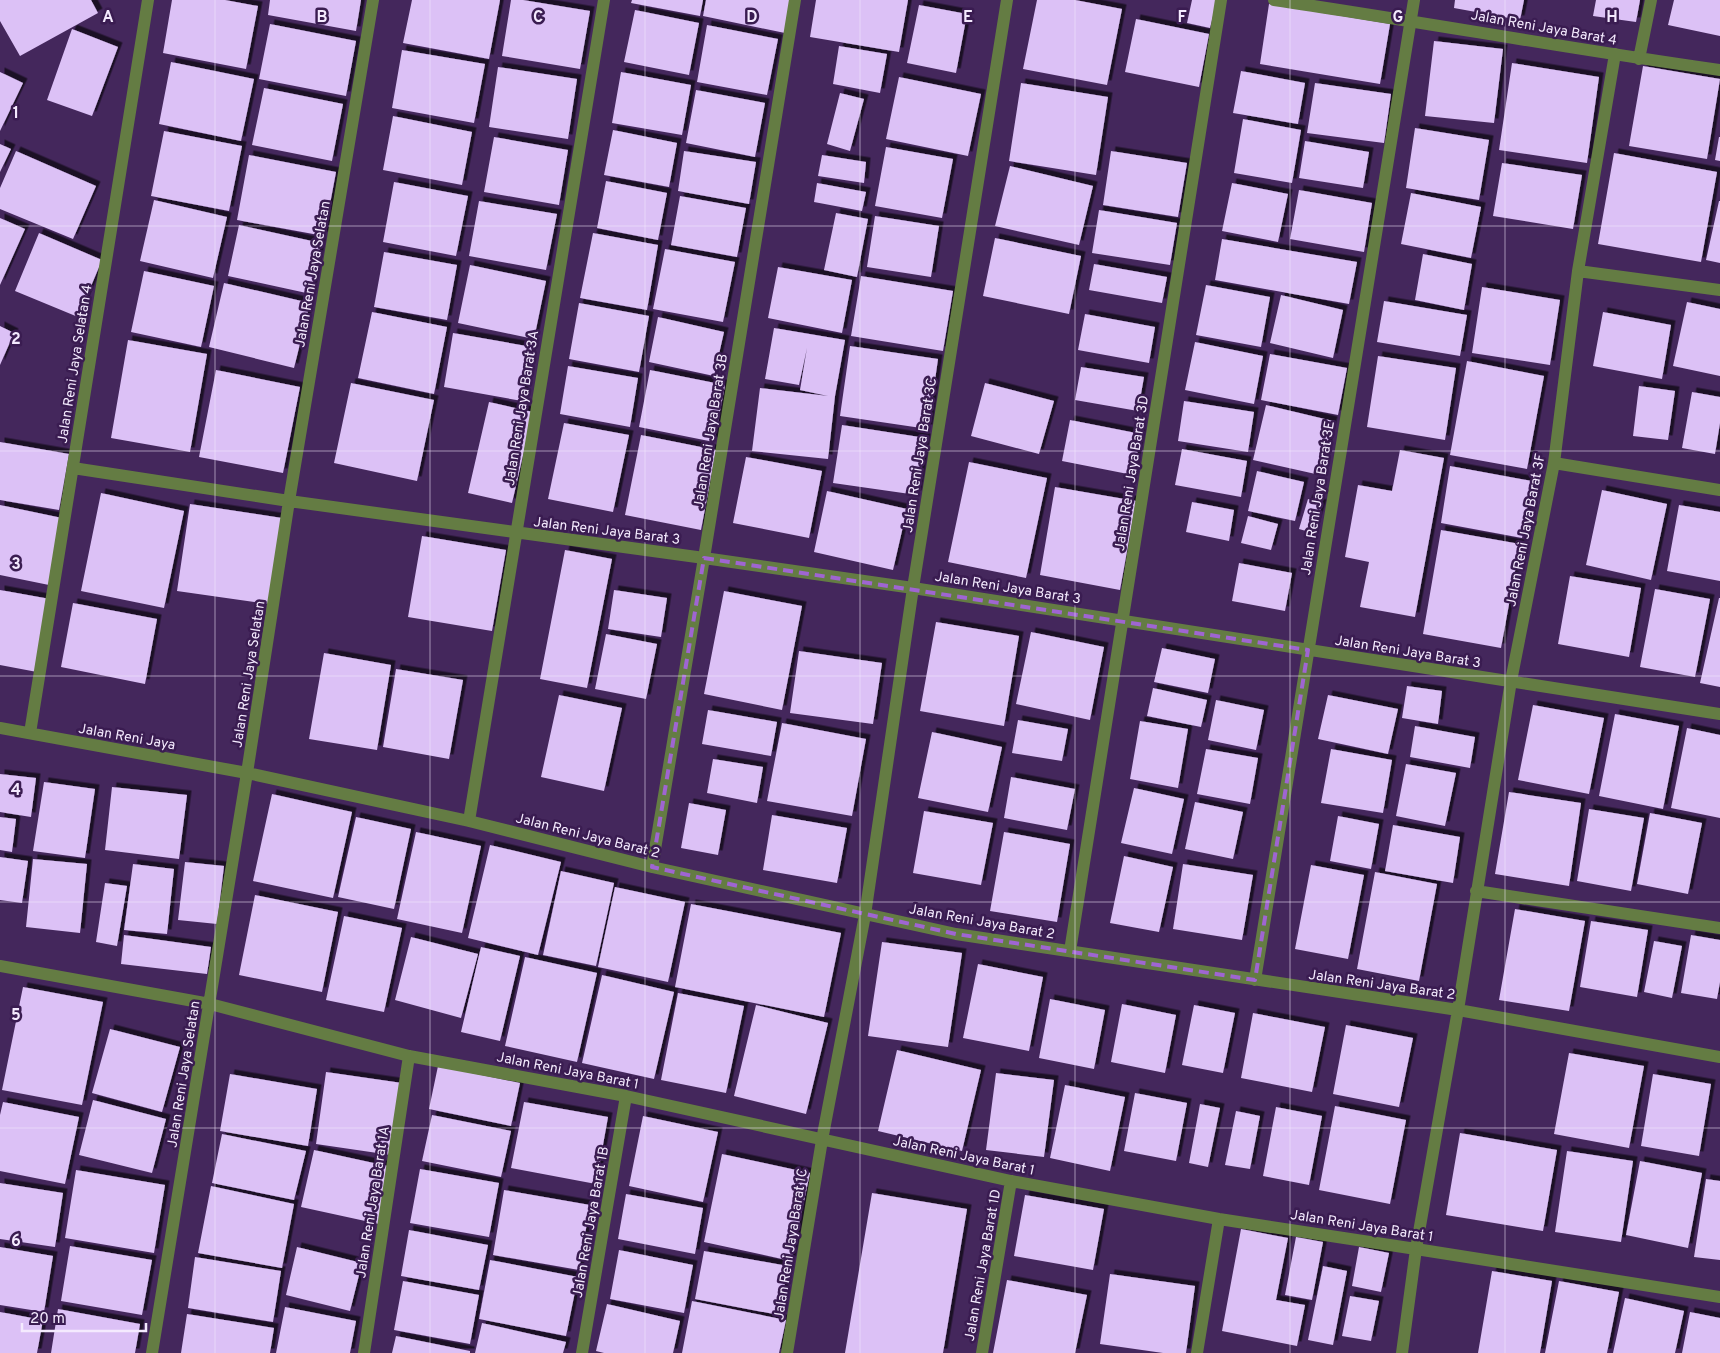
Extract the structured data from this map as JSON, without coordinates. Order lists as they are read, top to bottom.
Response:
{
  "streets": {
    "street": [
      "Jalan Reni Jaya Barat 4",
      "Jalan Reni Jaya Selatan",
      "Jalan Reni Jaya Selatan 4",
      "Jalan Reni Jaya Barat 3A",
      "Jalan Reni Jaya Barat 3B",
      "Jalan Reni Jaya Barat 3C",
      "Jalan Reni Jaya Barat 3D",
      "Jalan Reni Jaya Barat 3E",
      "Jalan Reni Jaya Barat 3",
      "Jalan Reni Jaya Barat 3F",
      "Jalan Reni Jaya",
      "Jalan Reni Jaya Barat 2",
      "Jalan Reni Jaya Barat 1",
      "Jalan Reni Jaya Barat 1A",
      "Jalan Reni Jaya Barat 1B",
      "Jalan Reni Jaya Barat 1C",
      "Jalan Reni Jaya Barat 1D"
    ]
  },
  "crossings": [
    ["Jalan Reni Jaya Barat 4", "Jalan Reni Jaya Barat 3E"],
    ["Jalan Reni Jaya Barat 4", "Jalan Reni Jaya Barat 3F"],
    ["Jalan Reni Jaya Selatan", "Jalan Reni Jaya Barat 3"],
    ["Jalan Reni Jaya Selatan", "Jalan Reni Jaya"],
    ["Jalan Reni Jaya Selatan", "Jalan Reni Jaya Barat 2"],
    ["Jalan Reni Jaya Selatan", "Jalan Reni Jaya Barat 1"],
    ["Jalan Reni Jaya Selatan 4", "Jalan Reni Jaya Barat 3"],
    ["Jalan Reni Jaya Selatan 4", "Jalan Reni Jaya"],
    ["Jalan Reni Jaya Barat 3A", "Jalan Reni Jaya Barat 3"],
    ["Jalan Reni Jaya Barat 3A", "Jalan Reni Jaya Barat 2"],
    ["Jalan Reni Jaya Barat 3B", "Jalan Reni Jaya Barat 3"],
    ["Jalan Reni Jaya Barat 3B", "Jalan Reni Jaya Barat 2"],
    ["Jalan Reni Jaya Barat 3C", "Jalan Reni Jaya Barat 3"],
    ["Jalan Reni Jaya Barat 3C", "Jalan Reni Jaya Barat 2"],
    ["Jalan Reni Jaya Barat 3C", "Jalan Reni Jaya Barat 1C"],
    ["Jalan Reni Jaya Barat 3D", "Jalan Reni Jaya Barat 3"],
    ["Jalan Reni Jaya Barat 3D", "Jalan Reni Jaya Barat 2"],
    ["Jalan Reni Jaya Barat 3E", "Jalan Reni Jaya Barat 3"],
    ["Jalan Reni Jaya Barat 3E", "Jalan Reni Jaya Barat 2"],
    ["Jalan Reni Jaya Barat 3", "Jalan Reni Jaya Barat 3F"],
    ["Jalan Reni Jaya Barat 3F", "Jalan Reni Jaya Barat 2"],
    ["Jalan Reni Jaya Barat 3F", "Jalan Reni Jaya Barat 1"],
    ["Jalan Reni Jaya", "Jalan Reni Jaya Barat 2"],
    ["Jalan Reni Jaya Barat 2", "Jalan Reni Jaya Barat 1C"],
    ["Jalan Reni Jaya Barat 1", "Jalan Reni Jaya Barat 1A"],
    ["Jalan Reni Jaya Barat 1", "Jalan Reni Jaya Barat 1B"],
    ["Jalan Reni Jaya Barat 1", "Jalan Reni Jaya Barat 1C"],
    ["Jalan Reni Jaya Barat 1", "Jalan Reni Jaya Barat 1D"]
  ],
  "scale_bar": "20 m",
  "grid": {
    "columns": [
      "A",
      "B",
      "C",
      "D",
      "E",
      "F",
      "G",
      "H"
    ],
    "rows": [
      "1",
      "2",
      "3",
      "4",
      "5",
      "6"
    ]
  }
}
